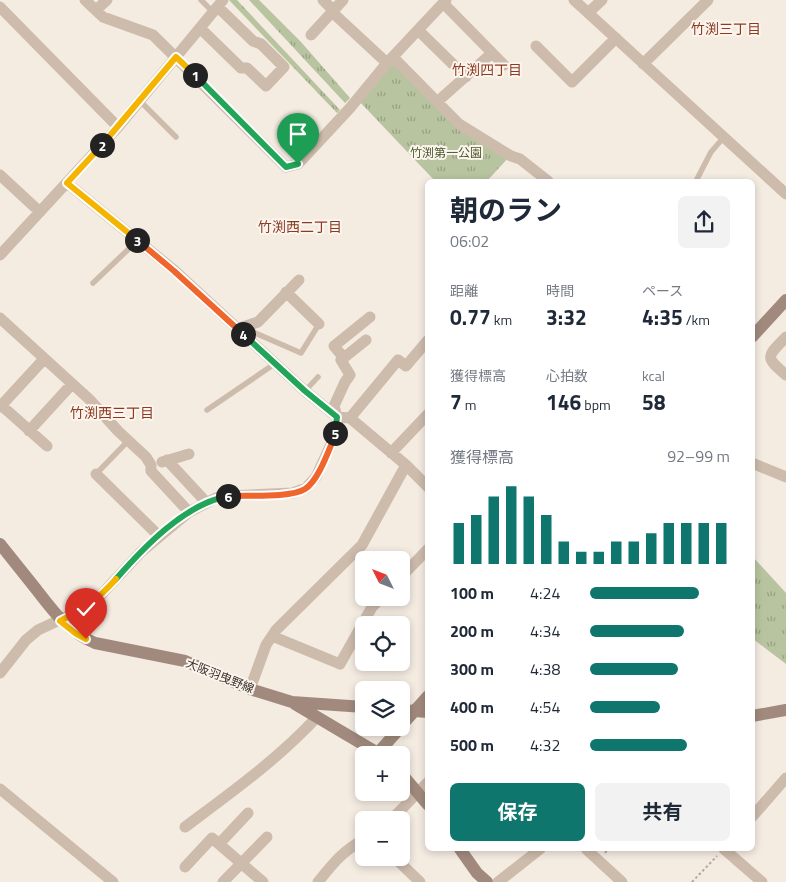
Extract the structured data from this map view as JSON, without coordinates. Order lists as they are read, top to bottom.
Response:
{
  "streets": {
    "main road": ["大阪羽曳野線"]
  },
  "districts": [
    "竹渕三丁目",
    "竹渕四丁目",
    "竹渕西二丁目",
    "竹渕西三丁目"
  ],
  "parks": ["竹渕第一公園"],
  "north": "top left",
  "page": {
    "pins": [
      "1",
      "2",
      "3",
      "4",
      "5",
      "6"
    ],
    "heading": ["朝のラン", "06:02"],
    "stats": [
      ["距離", "0.77 km"],
      ["時間", "3:32"],
      ["ペース", "4:35 /km"],
      ["獲得標高", "7 m"],
      ["心拍数", "146 bpm"],
      ["kcal", "58"]
    ],
    "chart": ["獲得標高", "92–99 m"],
    "map_buttons": ["+", "−"],
    "list": [
      {
        "name": "100 m",
        "note": "4:24"
      },
      {
        "name": "200 m",
        "note": "4:34"
      },
      {
        "name": "300 m",
        "note": "4:38"
      },
      {
        "name": "400 m",
        "note": "4:54"
      },
      {
        "name": "500 m",
        "note": "4:32"
      }
    ],
    "buttons": ["保存", "共有"]
  }
}
